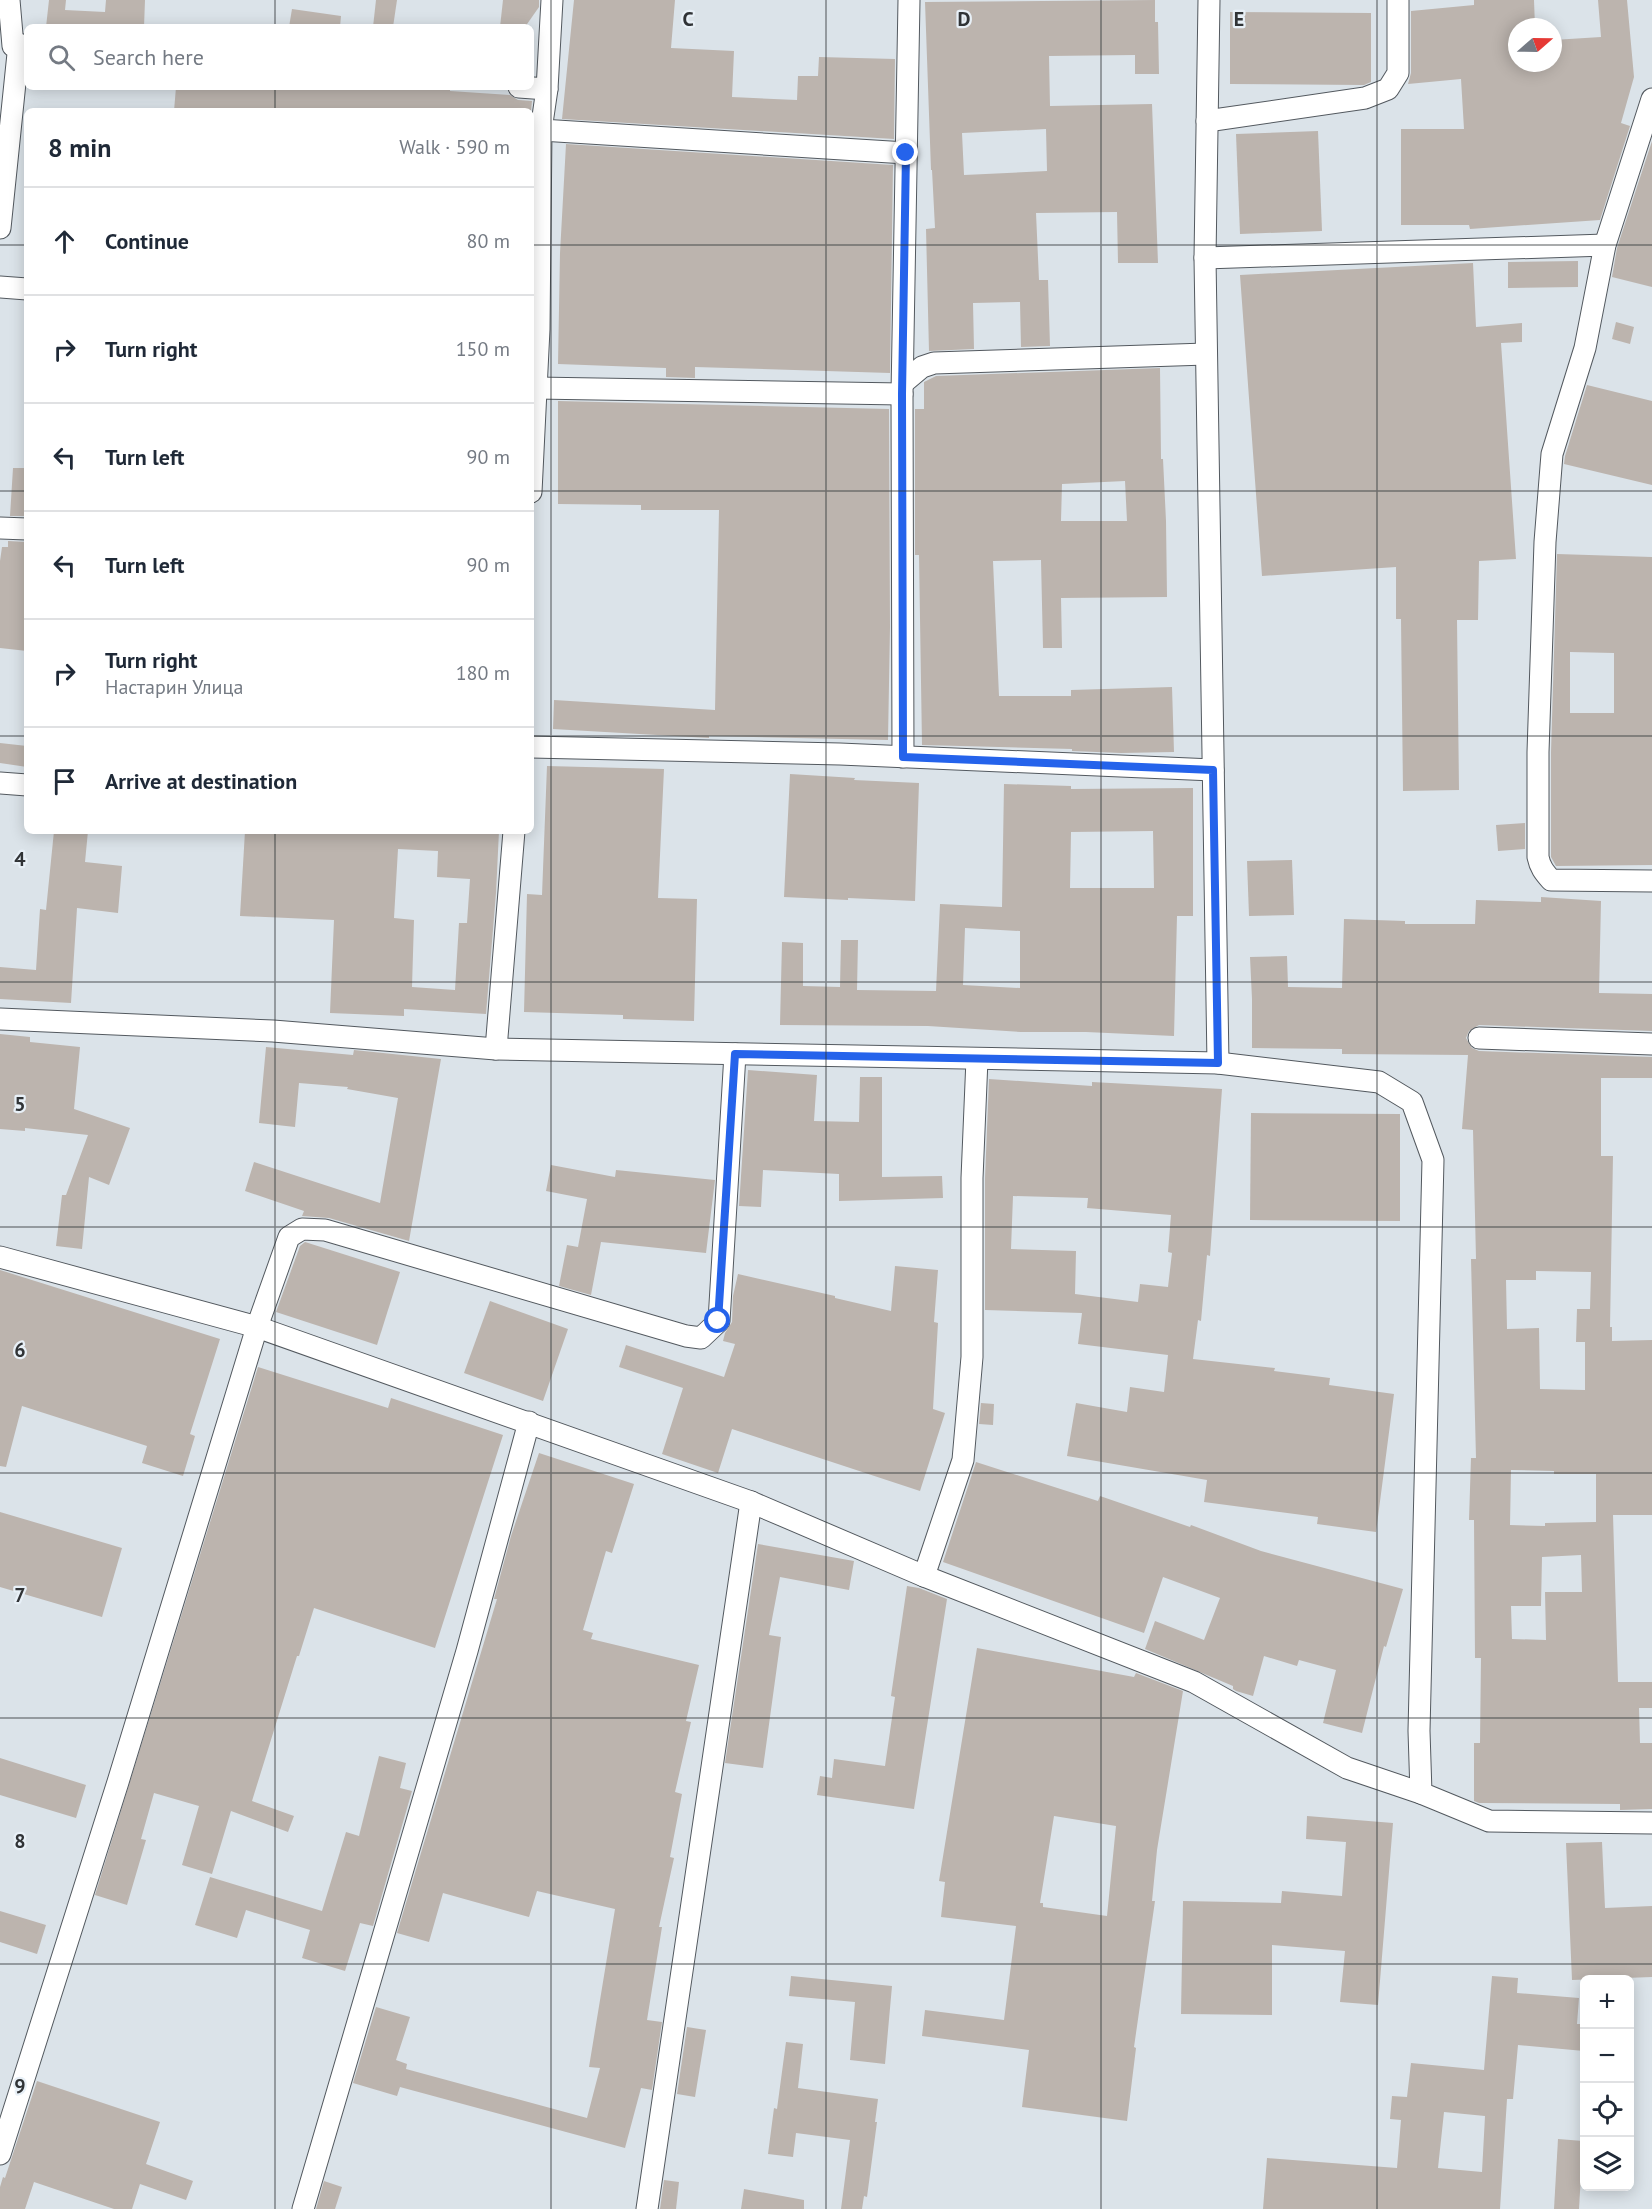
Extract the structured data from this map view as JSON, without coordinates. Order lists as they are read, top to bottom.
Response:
{
  "north": "right",
  "page": {
    "search": "Search here",
    "heading": ["8 min", "Walk · 590 m"],
    "list": [
      ["Continue", "80 m"],
      ["Turn right", "150 m"],
      ["Turn left", "90 m"],
      ["Turn left", "90 m"],
      ["Turn right", "Настарин Улица", "180 m"],
      "Arrive at destination"
    ],
    "map_buttons": ["+", "−"]
  },
  "grid": {
    "columns": ["C", "D", "E"],
    "rows": [
      "4",
      "5",
      "6",
      "7",
      "8",
      "9"
    ]
  }
}
